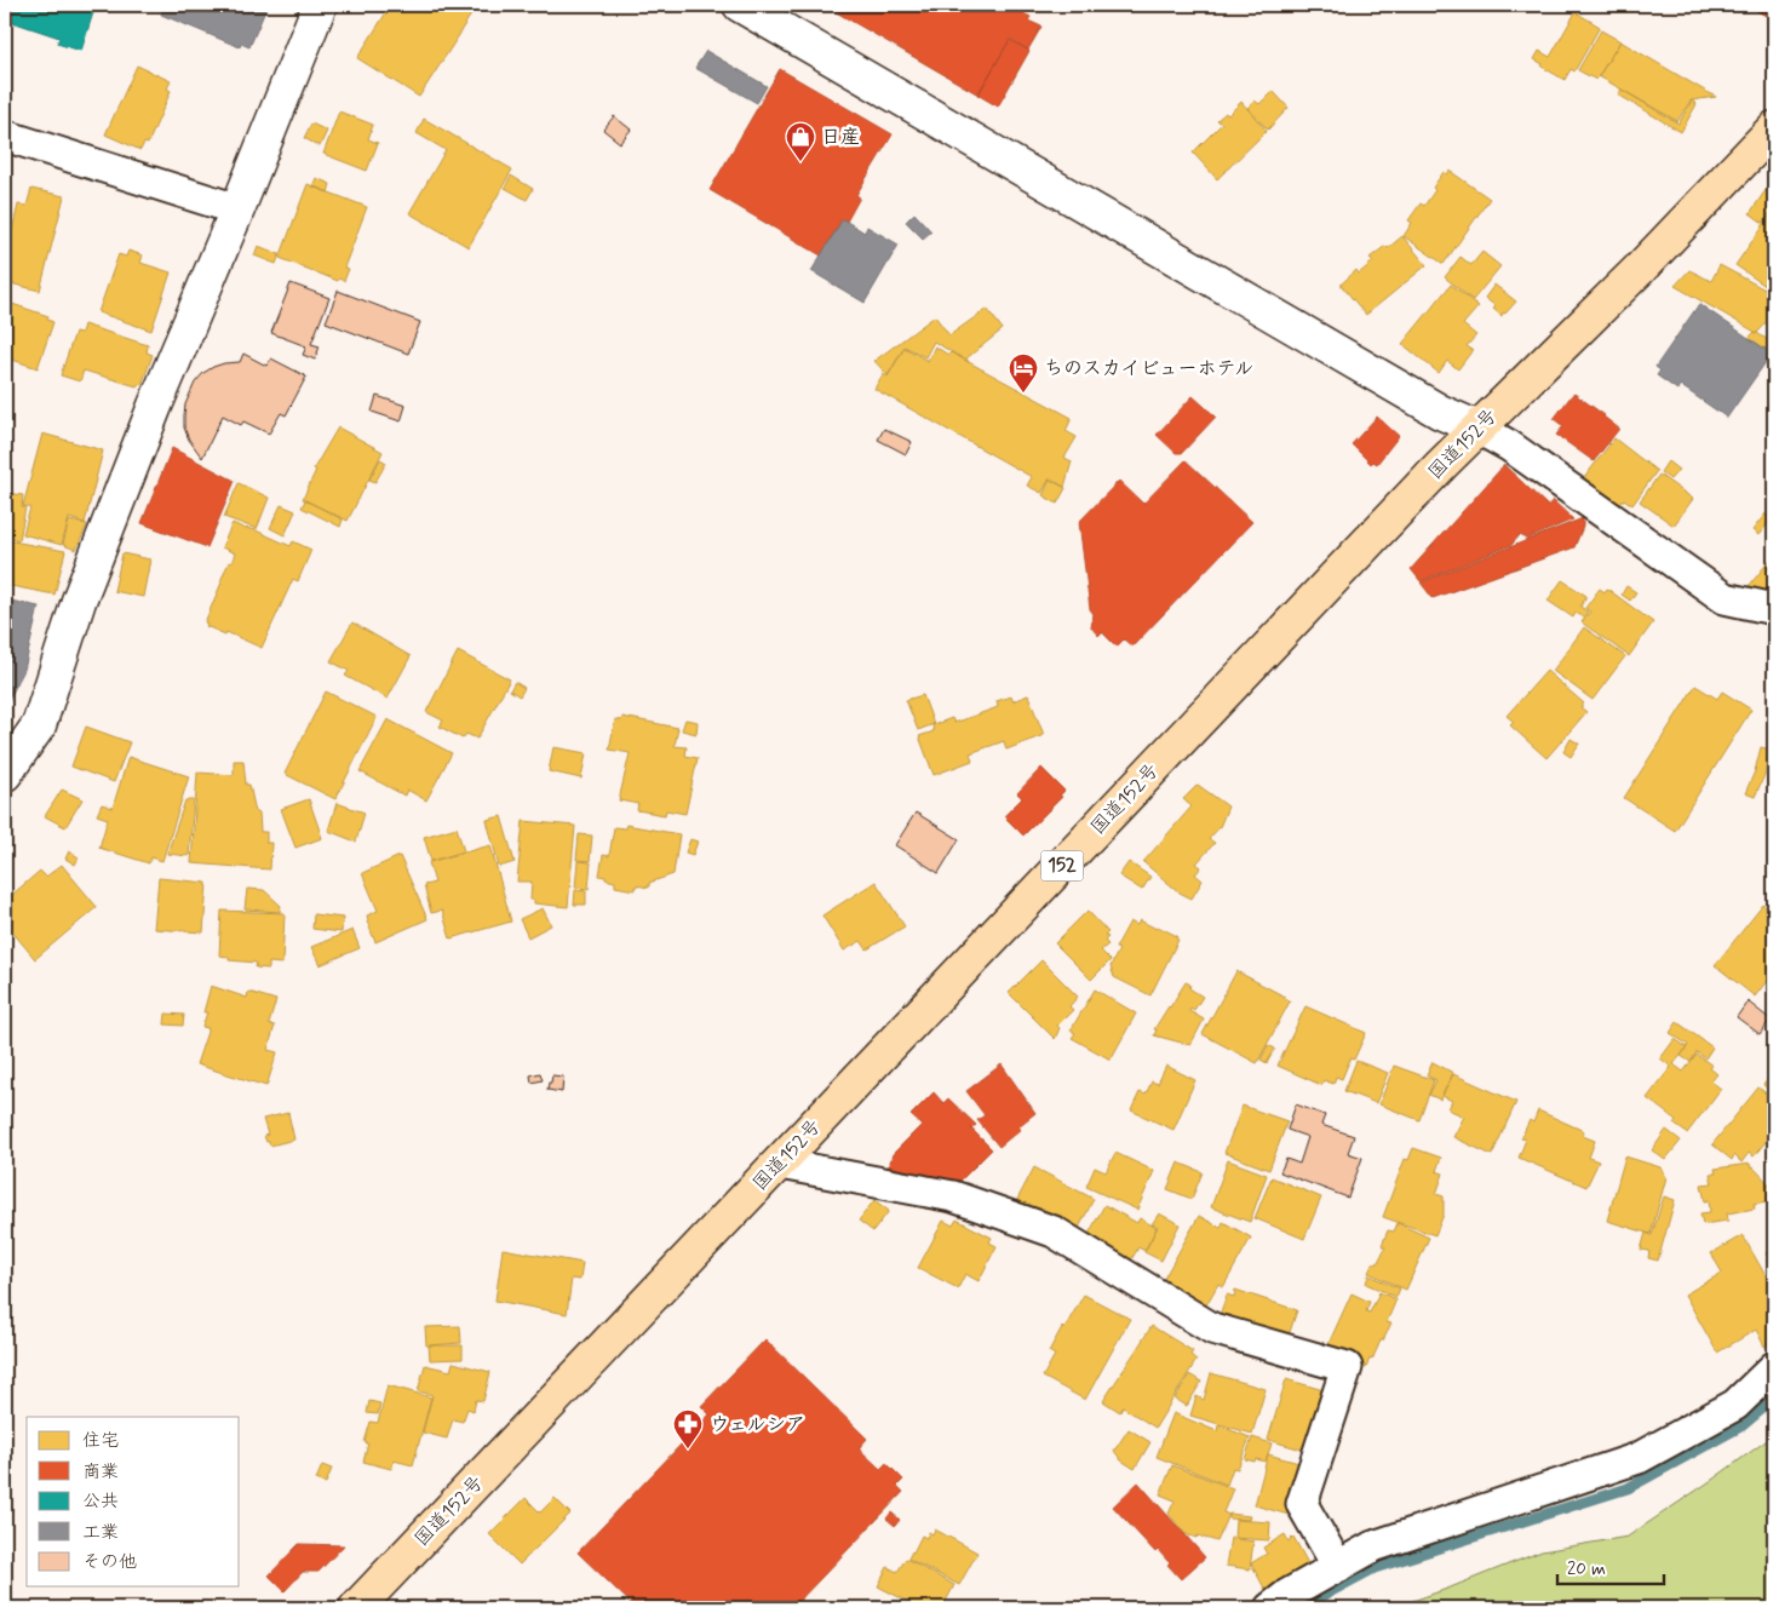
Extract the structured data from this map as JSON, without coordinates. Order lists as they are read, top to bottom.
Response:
{
  "streets": {
    "highway": ["国道152号", "152"]
  },
  "places": {
    "shop": ["日産"],
    "hotel": ["ちのスカイビューホテル"],
    "pharmacy": ["ウェルシア"]
  },
  "legend": [
    "住宅",
    "商業",
    "公共",
    "工業",
    "その他"
  ],
  "scale_bar": "20 m"
}
